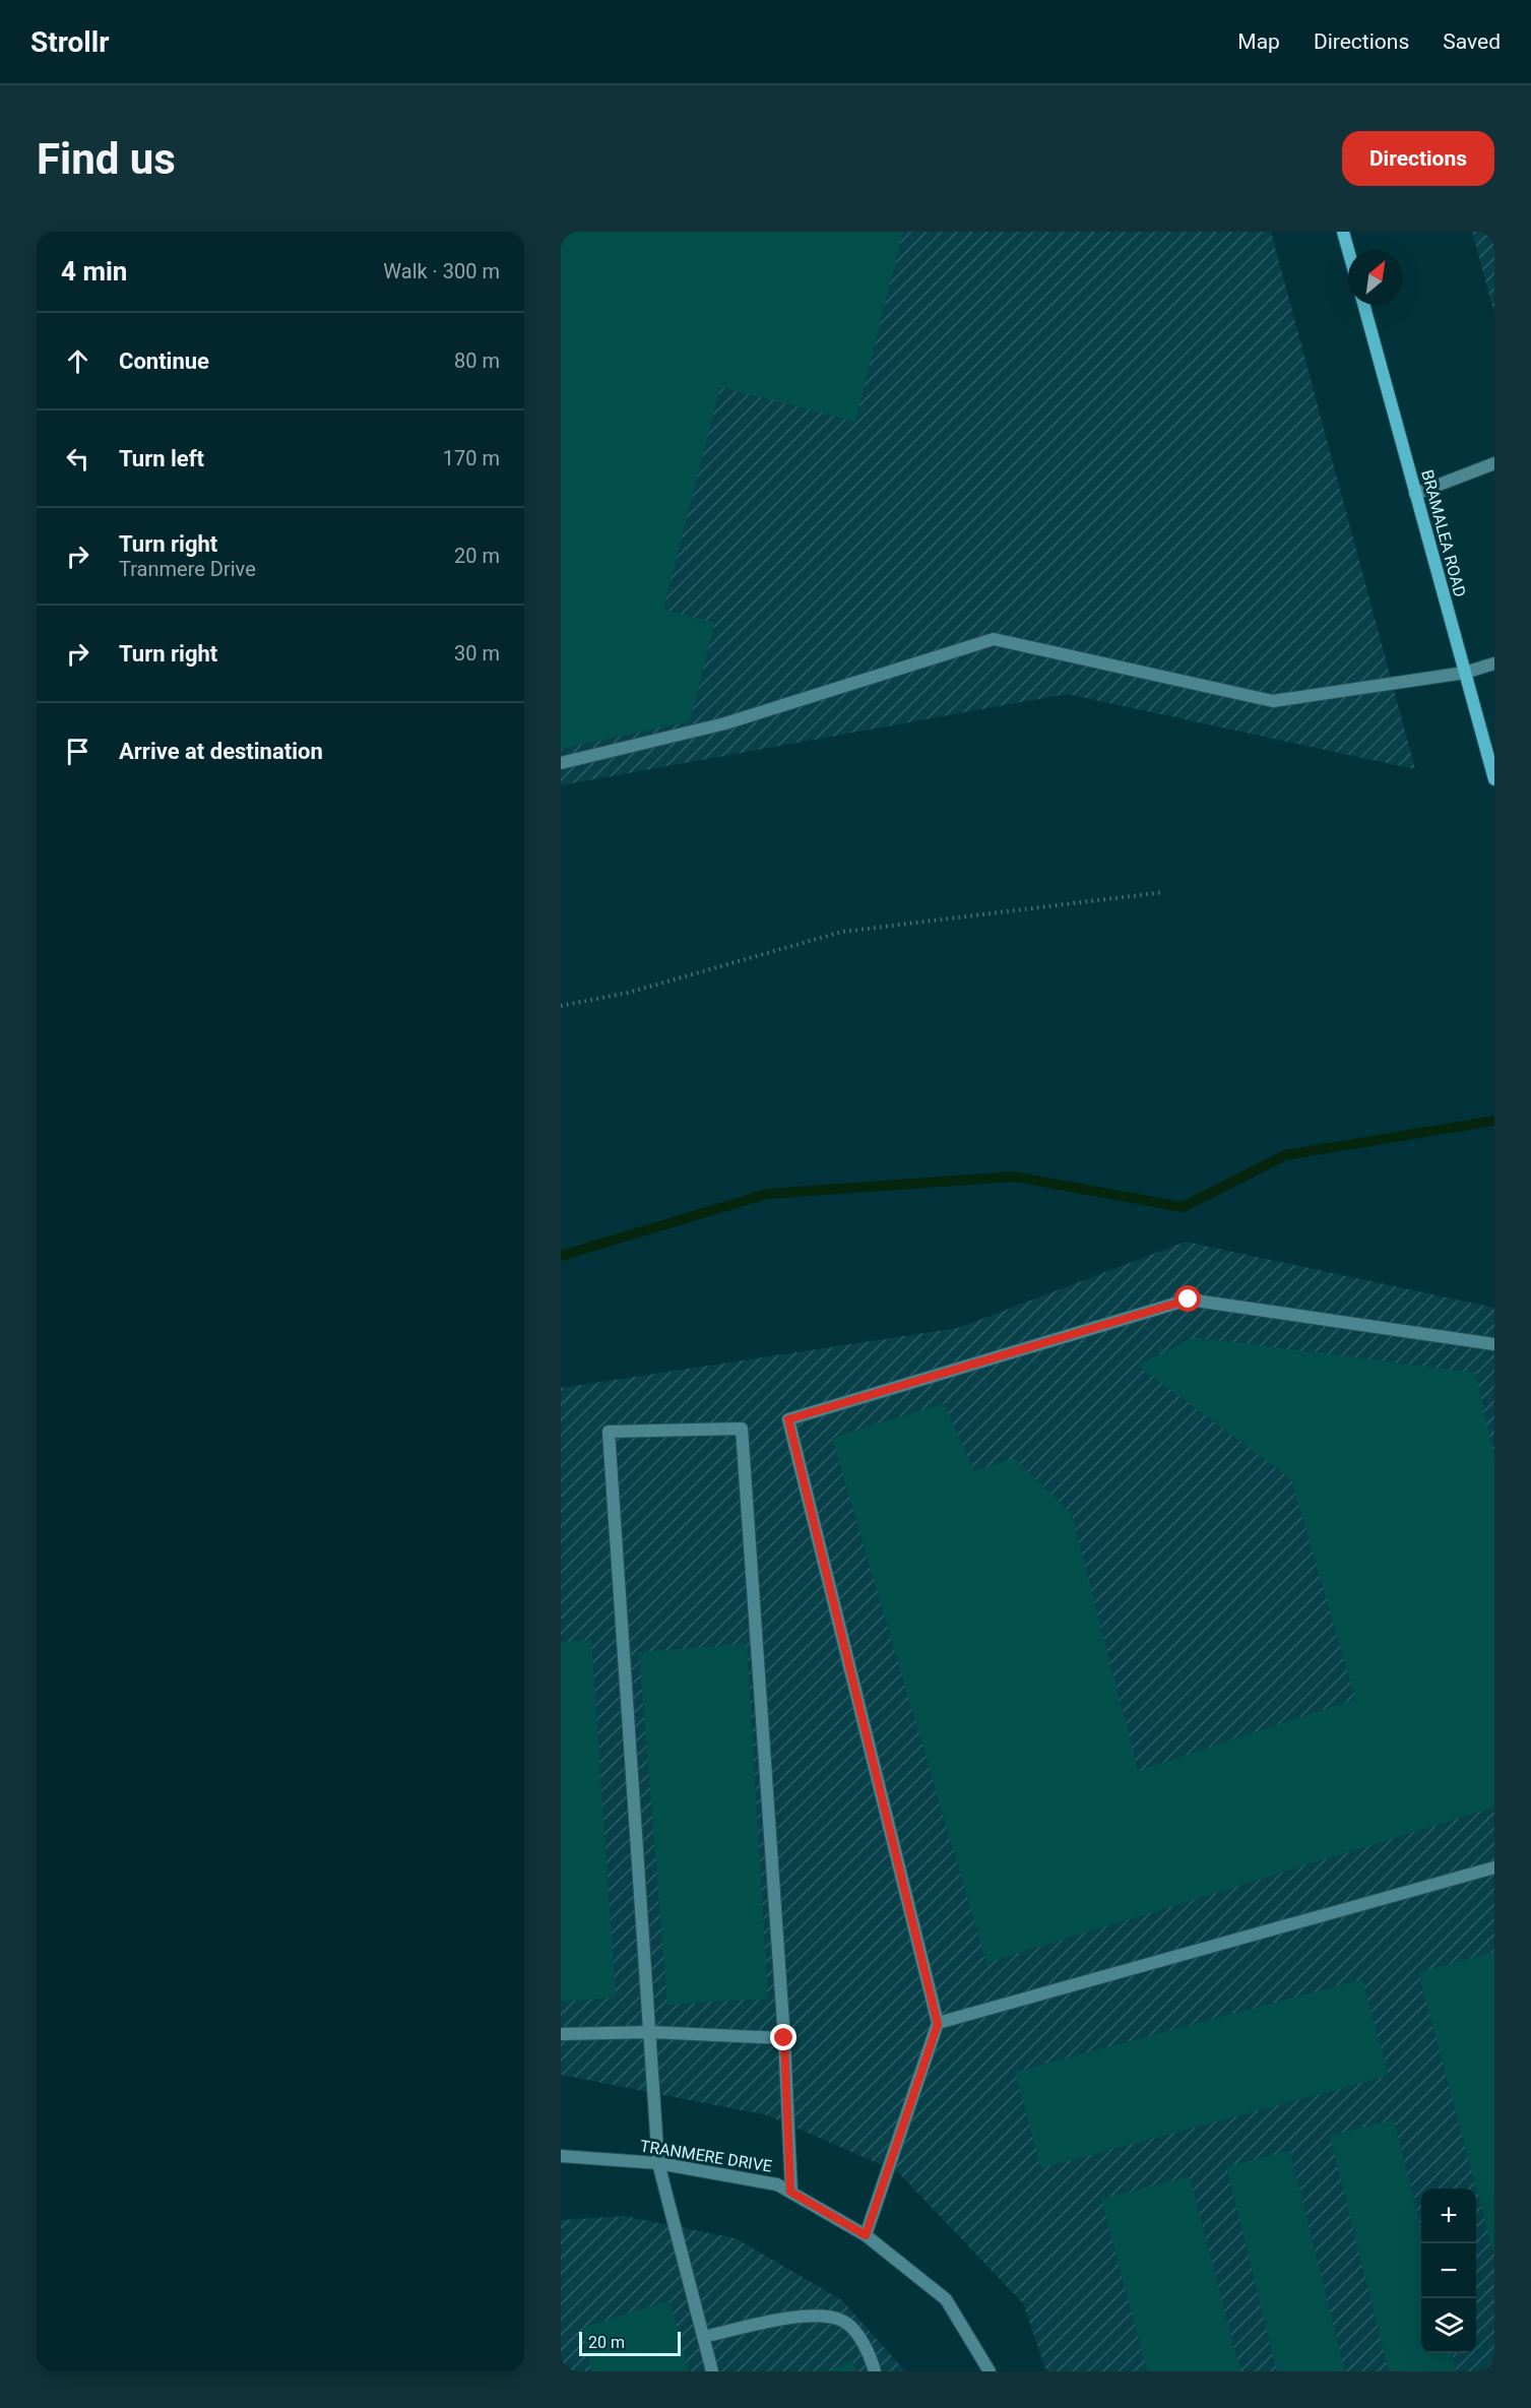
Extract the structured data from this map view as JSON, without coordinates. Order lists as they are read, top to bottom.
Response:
{
  "streets": {
    "main road": ["BRAMALEA ROAD"],
    "street": ["TRANMERE DRIVE"]
  },
  "scale_bar": "20 m",
  "north": "top right",
  "page": {
    "header": "Strollr",
    "nav": ["Map", "Directions", "Saved"],
    "buttons": "Directions",
    "title": "Find us",
    "heading": ["4 min", "Walk · 300 m"],
    "list": [
      ["Continue", "80 m"],
      ["Turn left", "170 m"],
      ["Turn right", "Tranmere Drive", "20 m"],
      ["Turn right", "30 m"],
      "Arrive at destination"
    ],
    "map_buttons": ["+", "−"],
    "scale": "20 m"
  }
}
